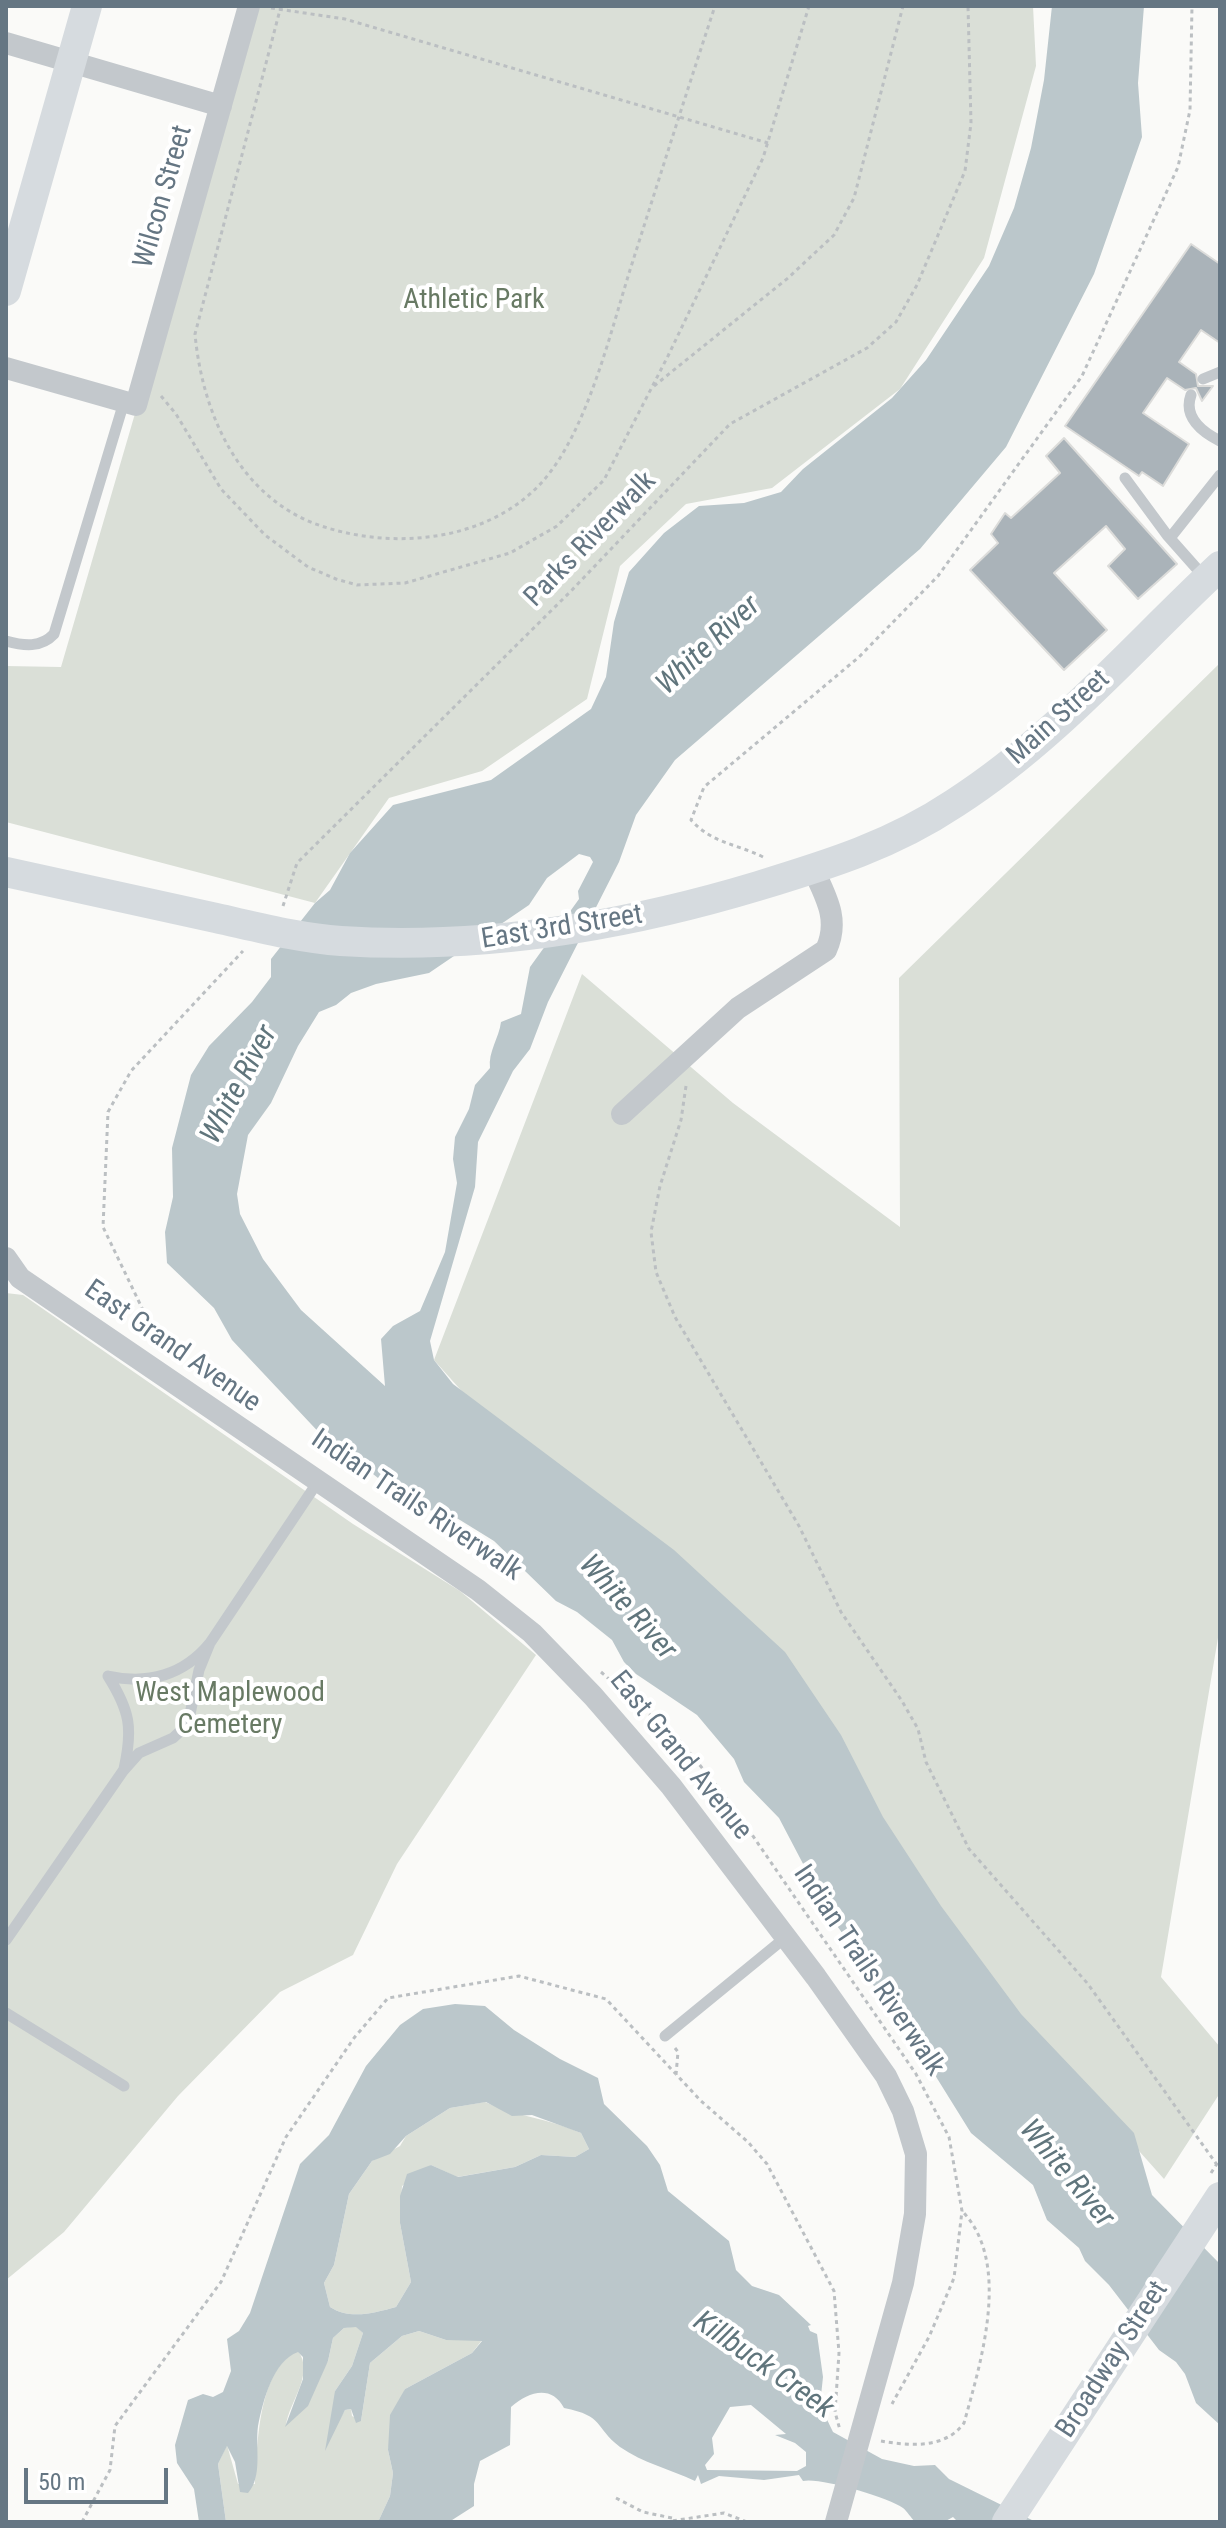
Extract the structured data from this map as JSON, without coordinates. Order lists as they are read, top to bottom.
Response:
{
  "streets": {
    "main road": ["Main Street", "East 3rd Street", "Broadway Street"],
    "street": ["Wilcon Street", "East Grand Avenue"],
    "path": ["Parks Riverwalk", "Indian Trails Riverwalk"]
  },
  "crossings": [
    ["Main Street", "East 3rd Street"],
    ["East Grand Avenue", "Indian Trails Riverwalk"]
  ],
  "water": ["White River", "Killbuck Creek"],
  "parks": ["Athletic Park", "West Maplewood Cemetery"],
  "scale_bar": "50 m"
}
